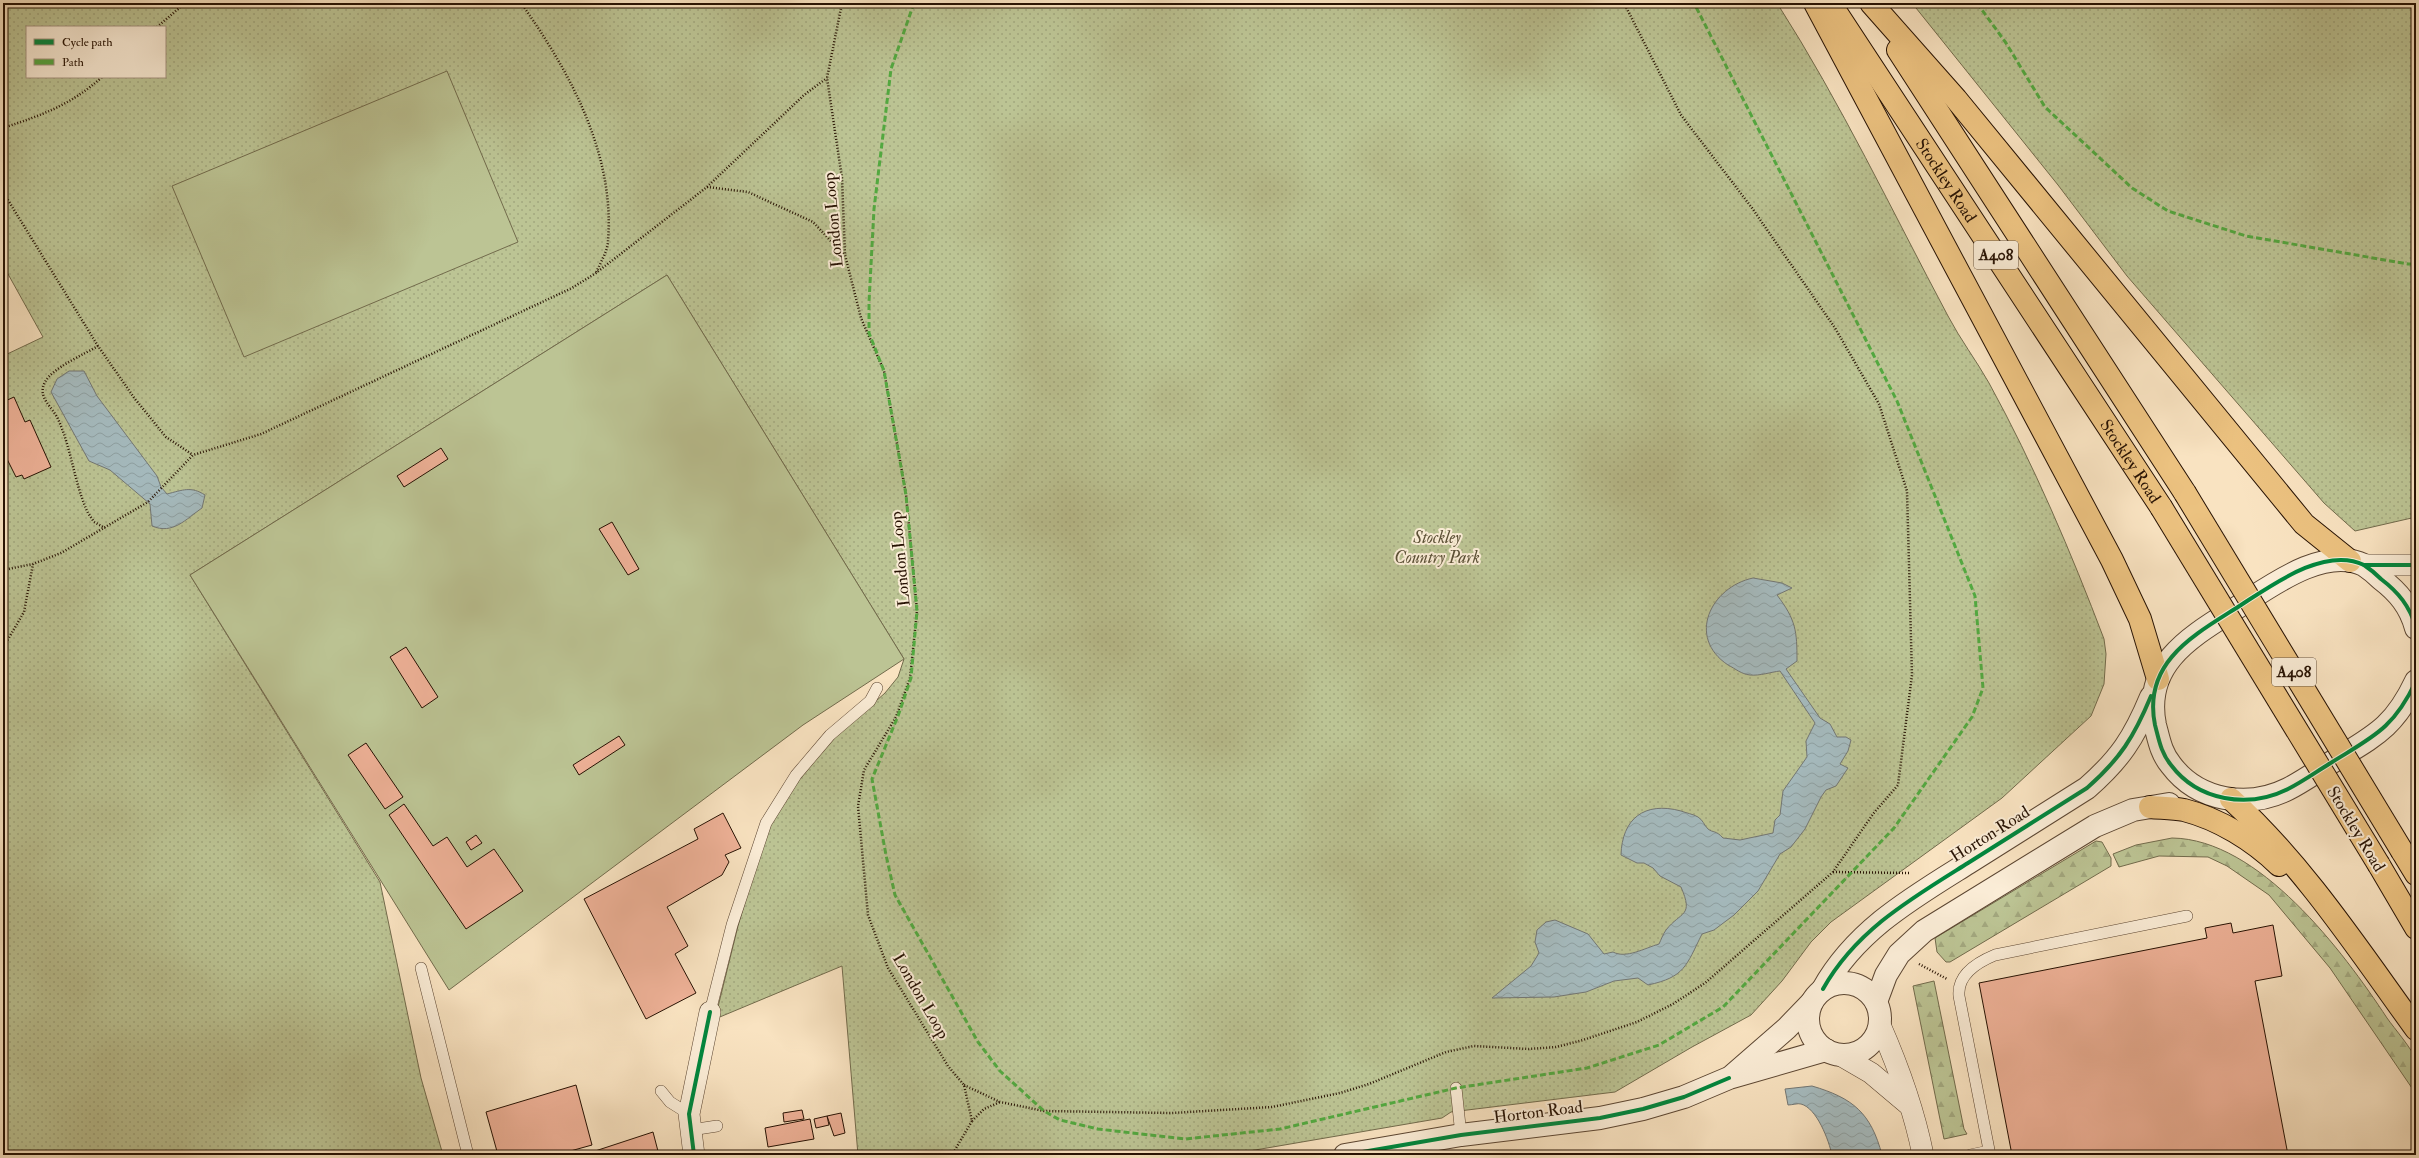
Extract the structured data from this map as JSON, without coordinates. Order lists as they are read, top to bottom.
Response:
{
  "streets": {
    "main road": ["Stockley Road", "A408"],
    "street": ["Horton Road"],
    "path": ["London Loop"]
  },
  "parks": ["Stockley Country Park"],
  "legend": ["Cycle path", "Path"]
}
